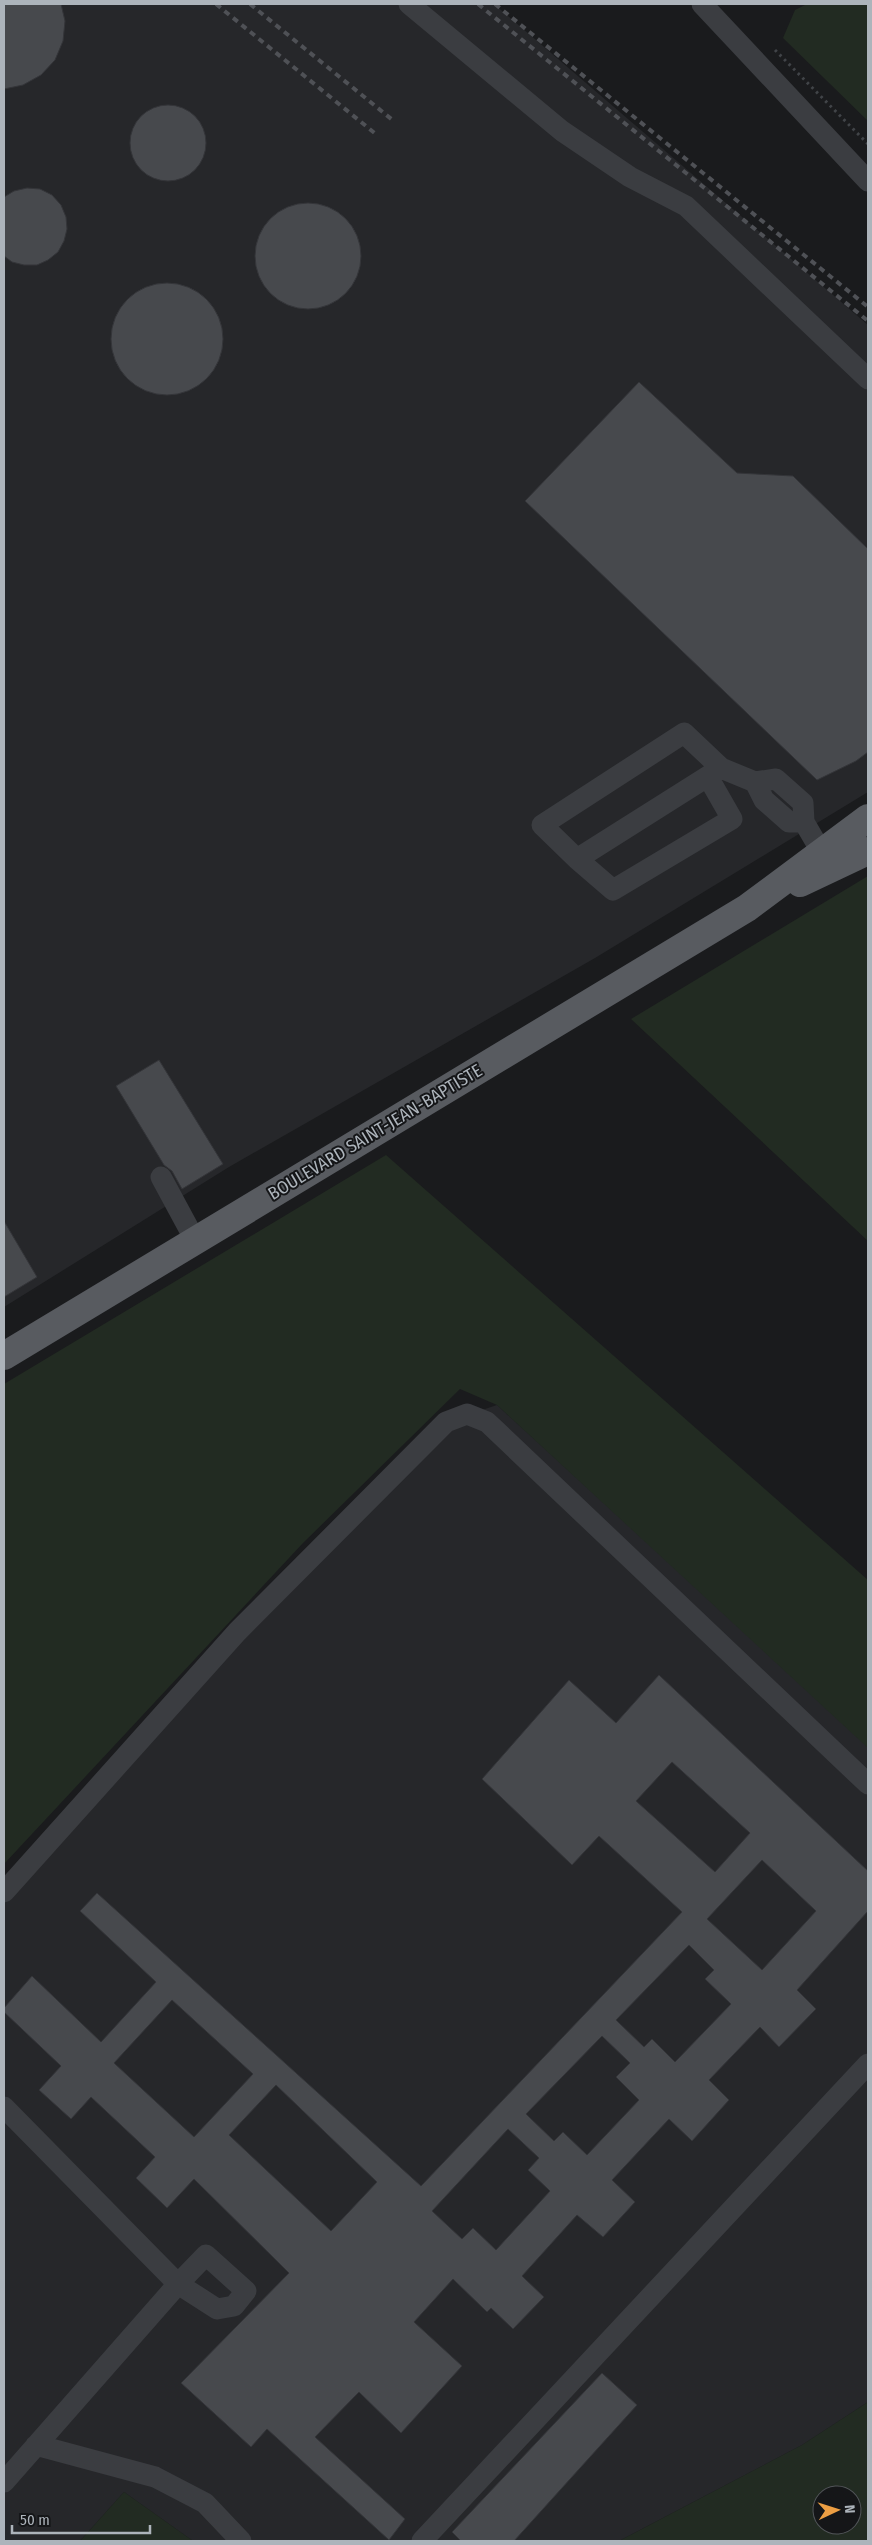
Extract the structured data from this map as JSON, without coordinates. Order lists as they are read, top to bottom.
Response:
{
  "streets": {
    "main road": ["BOULEVARD SAINT-JEAN-BAPTISTE"]
  },
  "scale_bar": "50 m",
  "north": "right"
}
